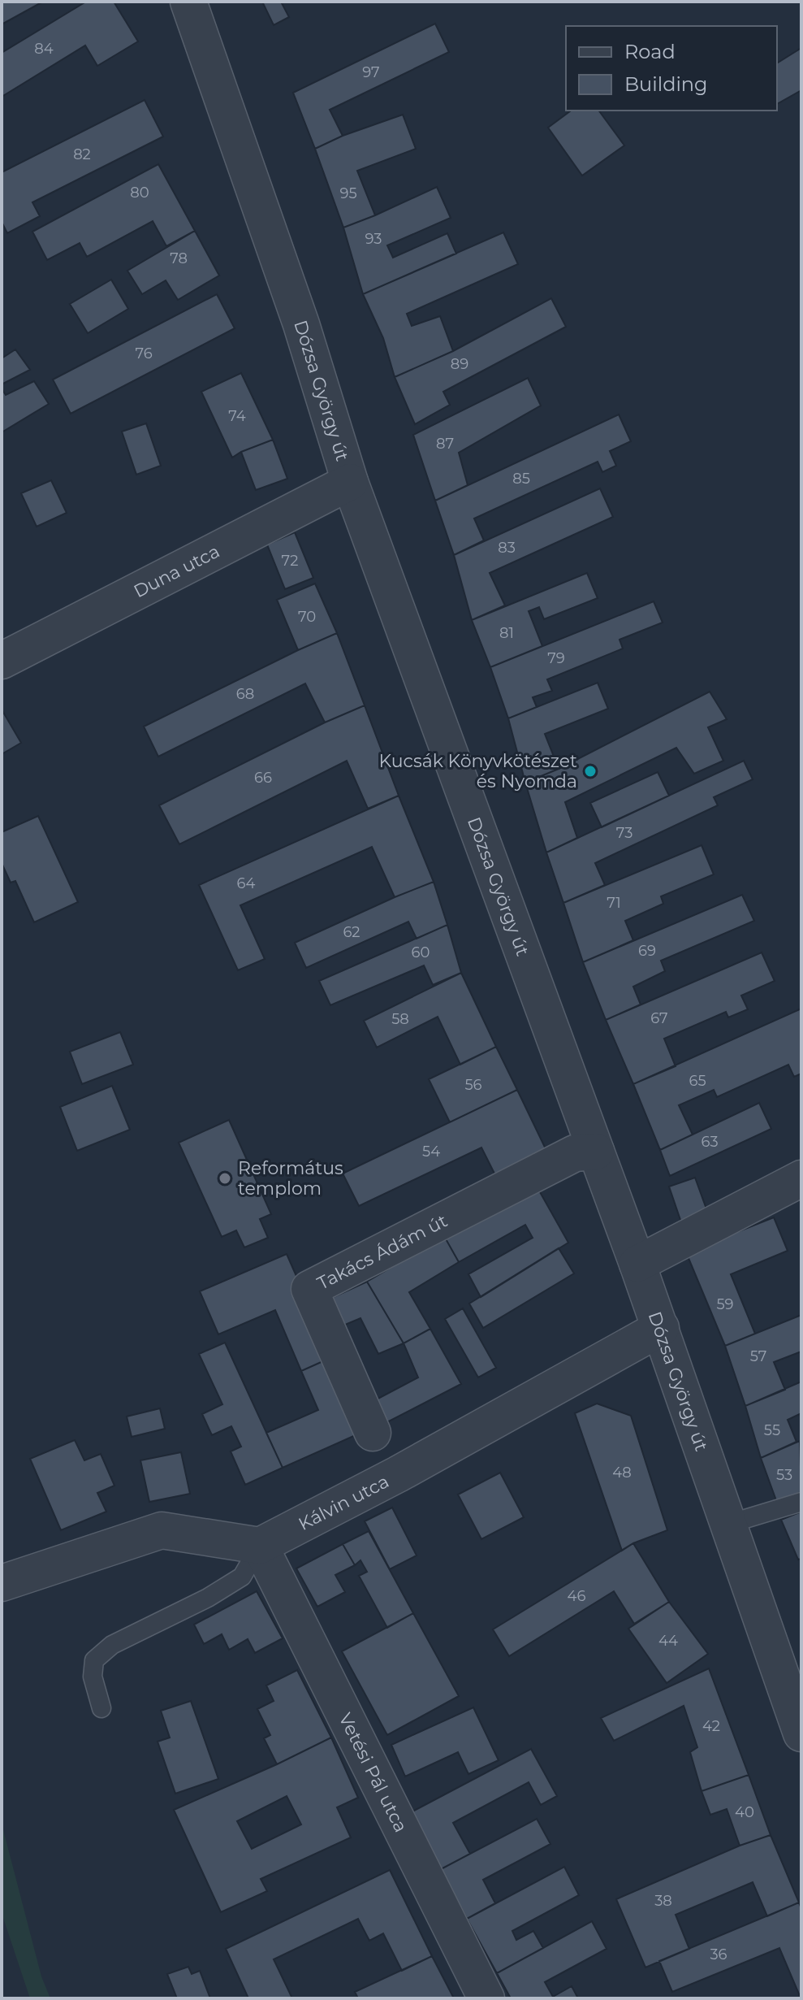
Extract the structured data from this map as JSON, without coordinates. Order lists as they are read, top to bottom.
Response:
{
  "streets": {
    "street": [
      "Dózsa György út",
      "Duna utca",
      "Takács Ádám út",
      "Kálvin utca",
      "Vetési Pál utca"
    ]
  },
  "crossings": [
    ["Dózsa György út", "Duna utca"],
    ["Dózsa György út", "Takács Ádám út"],
    ["Dózsa György út", "Kálvin utca"],
    ["Kálvin utca", "Vetési Pál utca"]
  ],
  "places": ["Kucsák Könyvkötészet és Nyomda", "Református templom"],
  "house_numbers": [
    "84",
    "97",
    "82",
    "80",
    "95",
    "93",
    "78",
    "76",
    "89",
    "74",
    "87",
    "85",
    "83",
    "72",
    "70",
    "81",
    "79",
    "68",
    "66",
    "73",
    "64",
    "71",
    "62",
    "69",
    "60",
    "67",
    "58",
    "65",
    "56",
    "63",
    "54",
    "59",
    "57",
    "55",
    "48",
    "53",
    "46",
    "44",
    "42",
    "40",
    "38",
    "36"
  ],
  "legend": ["Road", "Building"]
}
